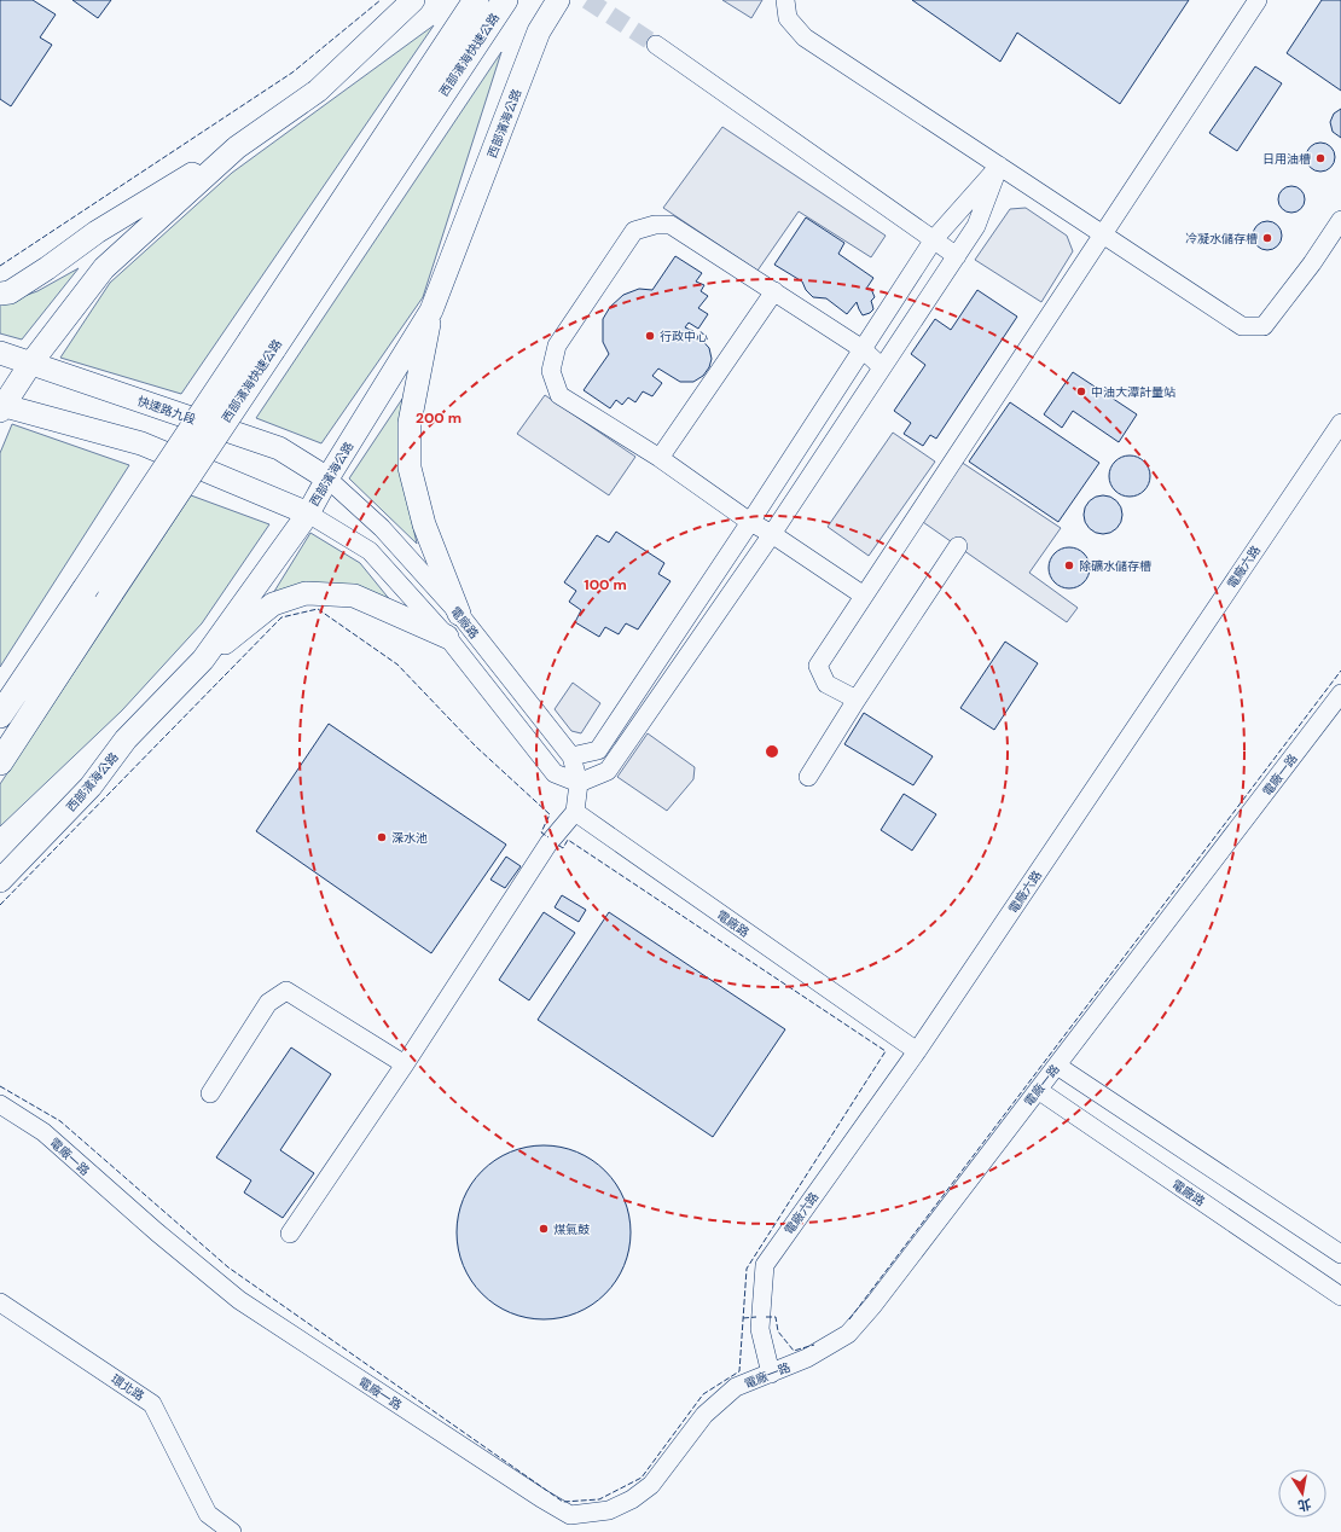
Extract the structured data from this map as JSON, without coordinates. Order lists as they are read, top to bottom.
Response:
{
  "streets": {
    "highway": ["西部濱海快速公路"],
    "main road": ["西部濱海公路", "快速路九段"],
    "street": [
      "電廠六路",
      "電廠路",
      "電廠一路",
      "環北路"
    ]
  },
  "crossings": [
    ["西部濱海公路", "快速路九段"],
    ["西部濱海公路", "電廠路"],
    ["快速路九段", "電廠路"],
    ["電廠六路", "電廠路"],
    ["電廠六路", "電廠一路"],
    ["電廠路", "電廠一路"]
  ],
  "places": [
    "日用油槽",
    "冷凝水儲存槽",
    "行政中心",
    "中油大潭計量站",
    "除礦水儲存槽",
    "深水池",
    "煤氣鼓"
  ],
  "north": "bottom",
  "rings": ["200 m", "100 m"]
}
